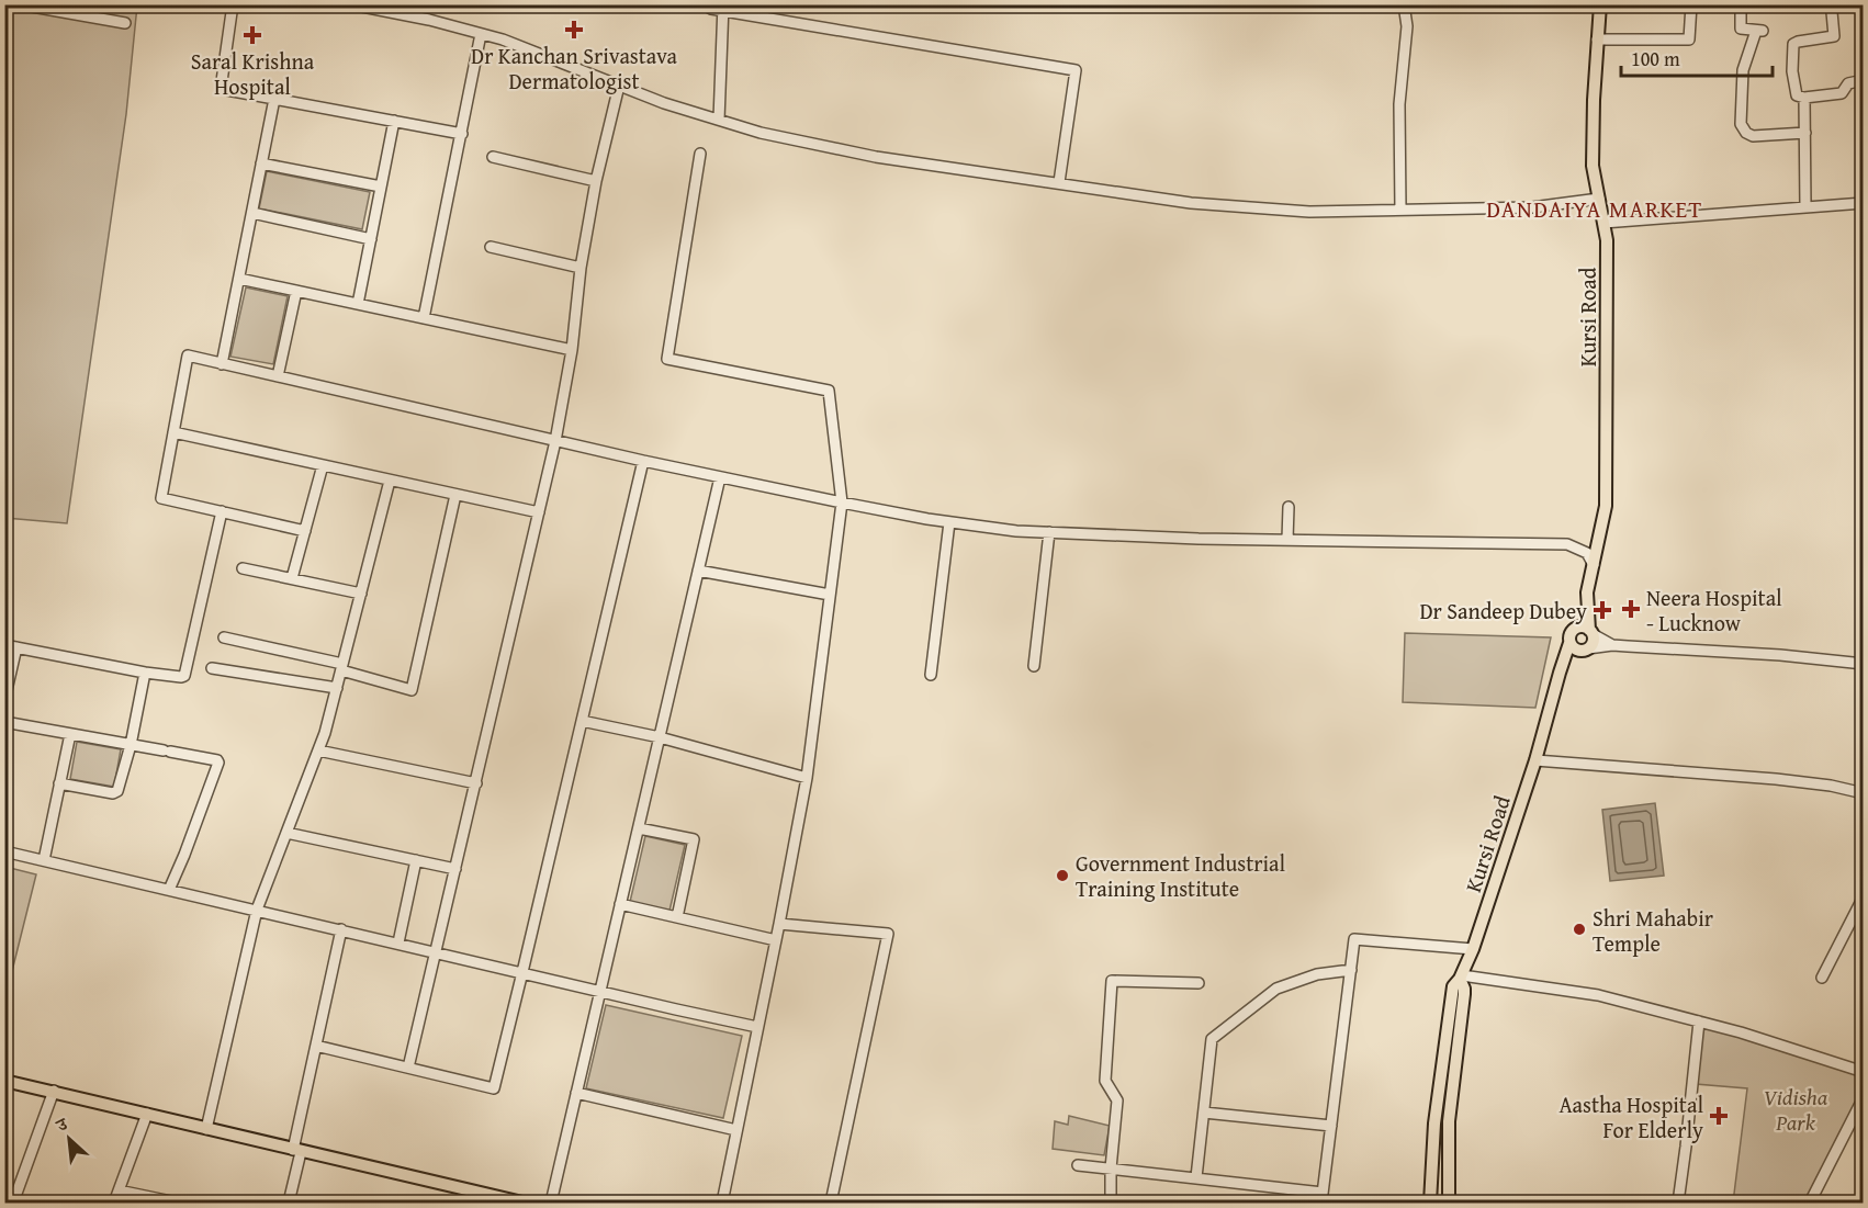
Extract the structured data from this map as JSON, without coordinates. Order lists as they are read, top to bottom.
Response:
{
  "streets": {
    "main road": ["Kursi Road"]
  },
  "districts": ["DANDAIYA MARKET"],
  "parks": ["Vidisha Park"],
  "places": {
    "health": [
      "Dr Kanchan Srivastava Dermatologist",
      "Saral Krishna Hospital",
      "Neera Hospital - Lucknow",
      "Dr Sandeep Dubey",
      "Aastha Hospital For Elderly"
    ],
    "other": ["Government Industrial Training Institute", "Shri Mahabir Temple"]
  },
  "scale_bar": "100 m",
  "north": "top left"
}
